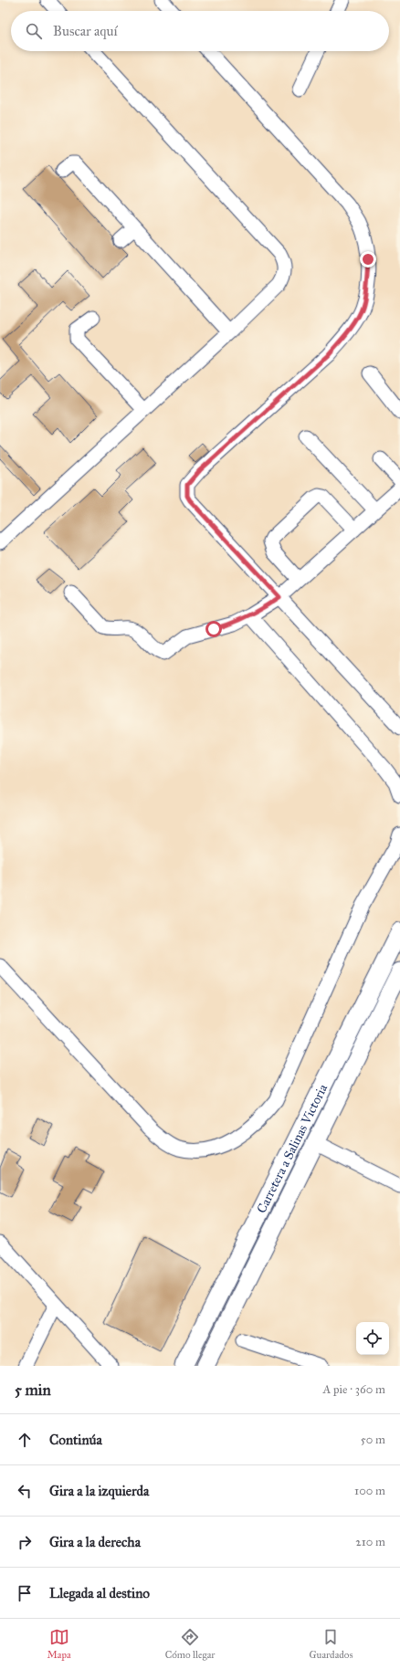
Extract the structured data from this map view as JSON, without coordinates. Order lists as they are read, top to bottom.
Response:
{
  "streets": {
    "main road": ["Carretera a Salinas Victoria"]
  },
  "page": {
    "search": "Buscar aquí",
    "heading": ["5 min", "A pie · 360 m"],
    "list": [
      ["Continúa", "50 m"],
      ["Gira a la izquierda", "100 m"],
      ["Gira a la derecha", "210 m"],
      "Llegada al destino"
    ],
    "nav": ["Mapa", "Cómo llegar", "Guardados"]
  }
}
